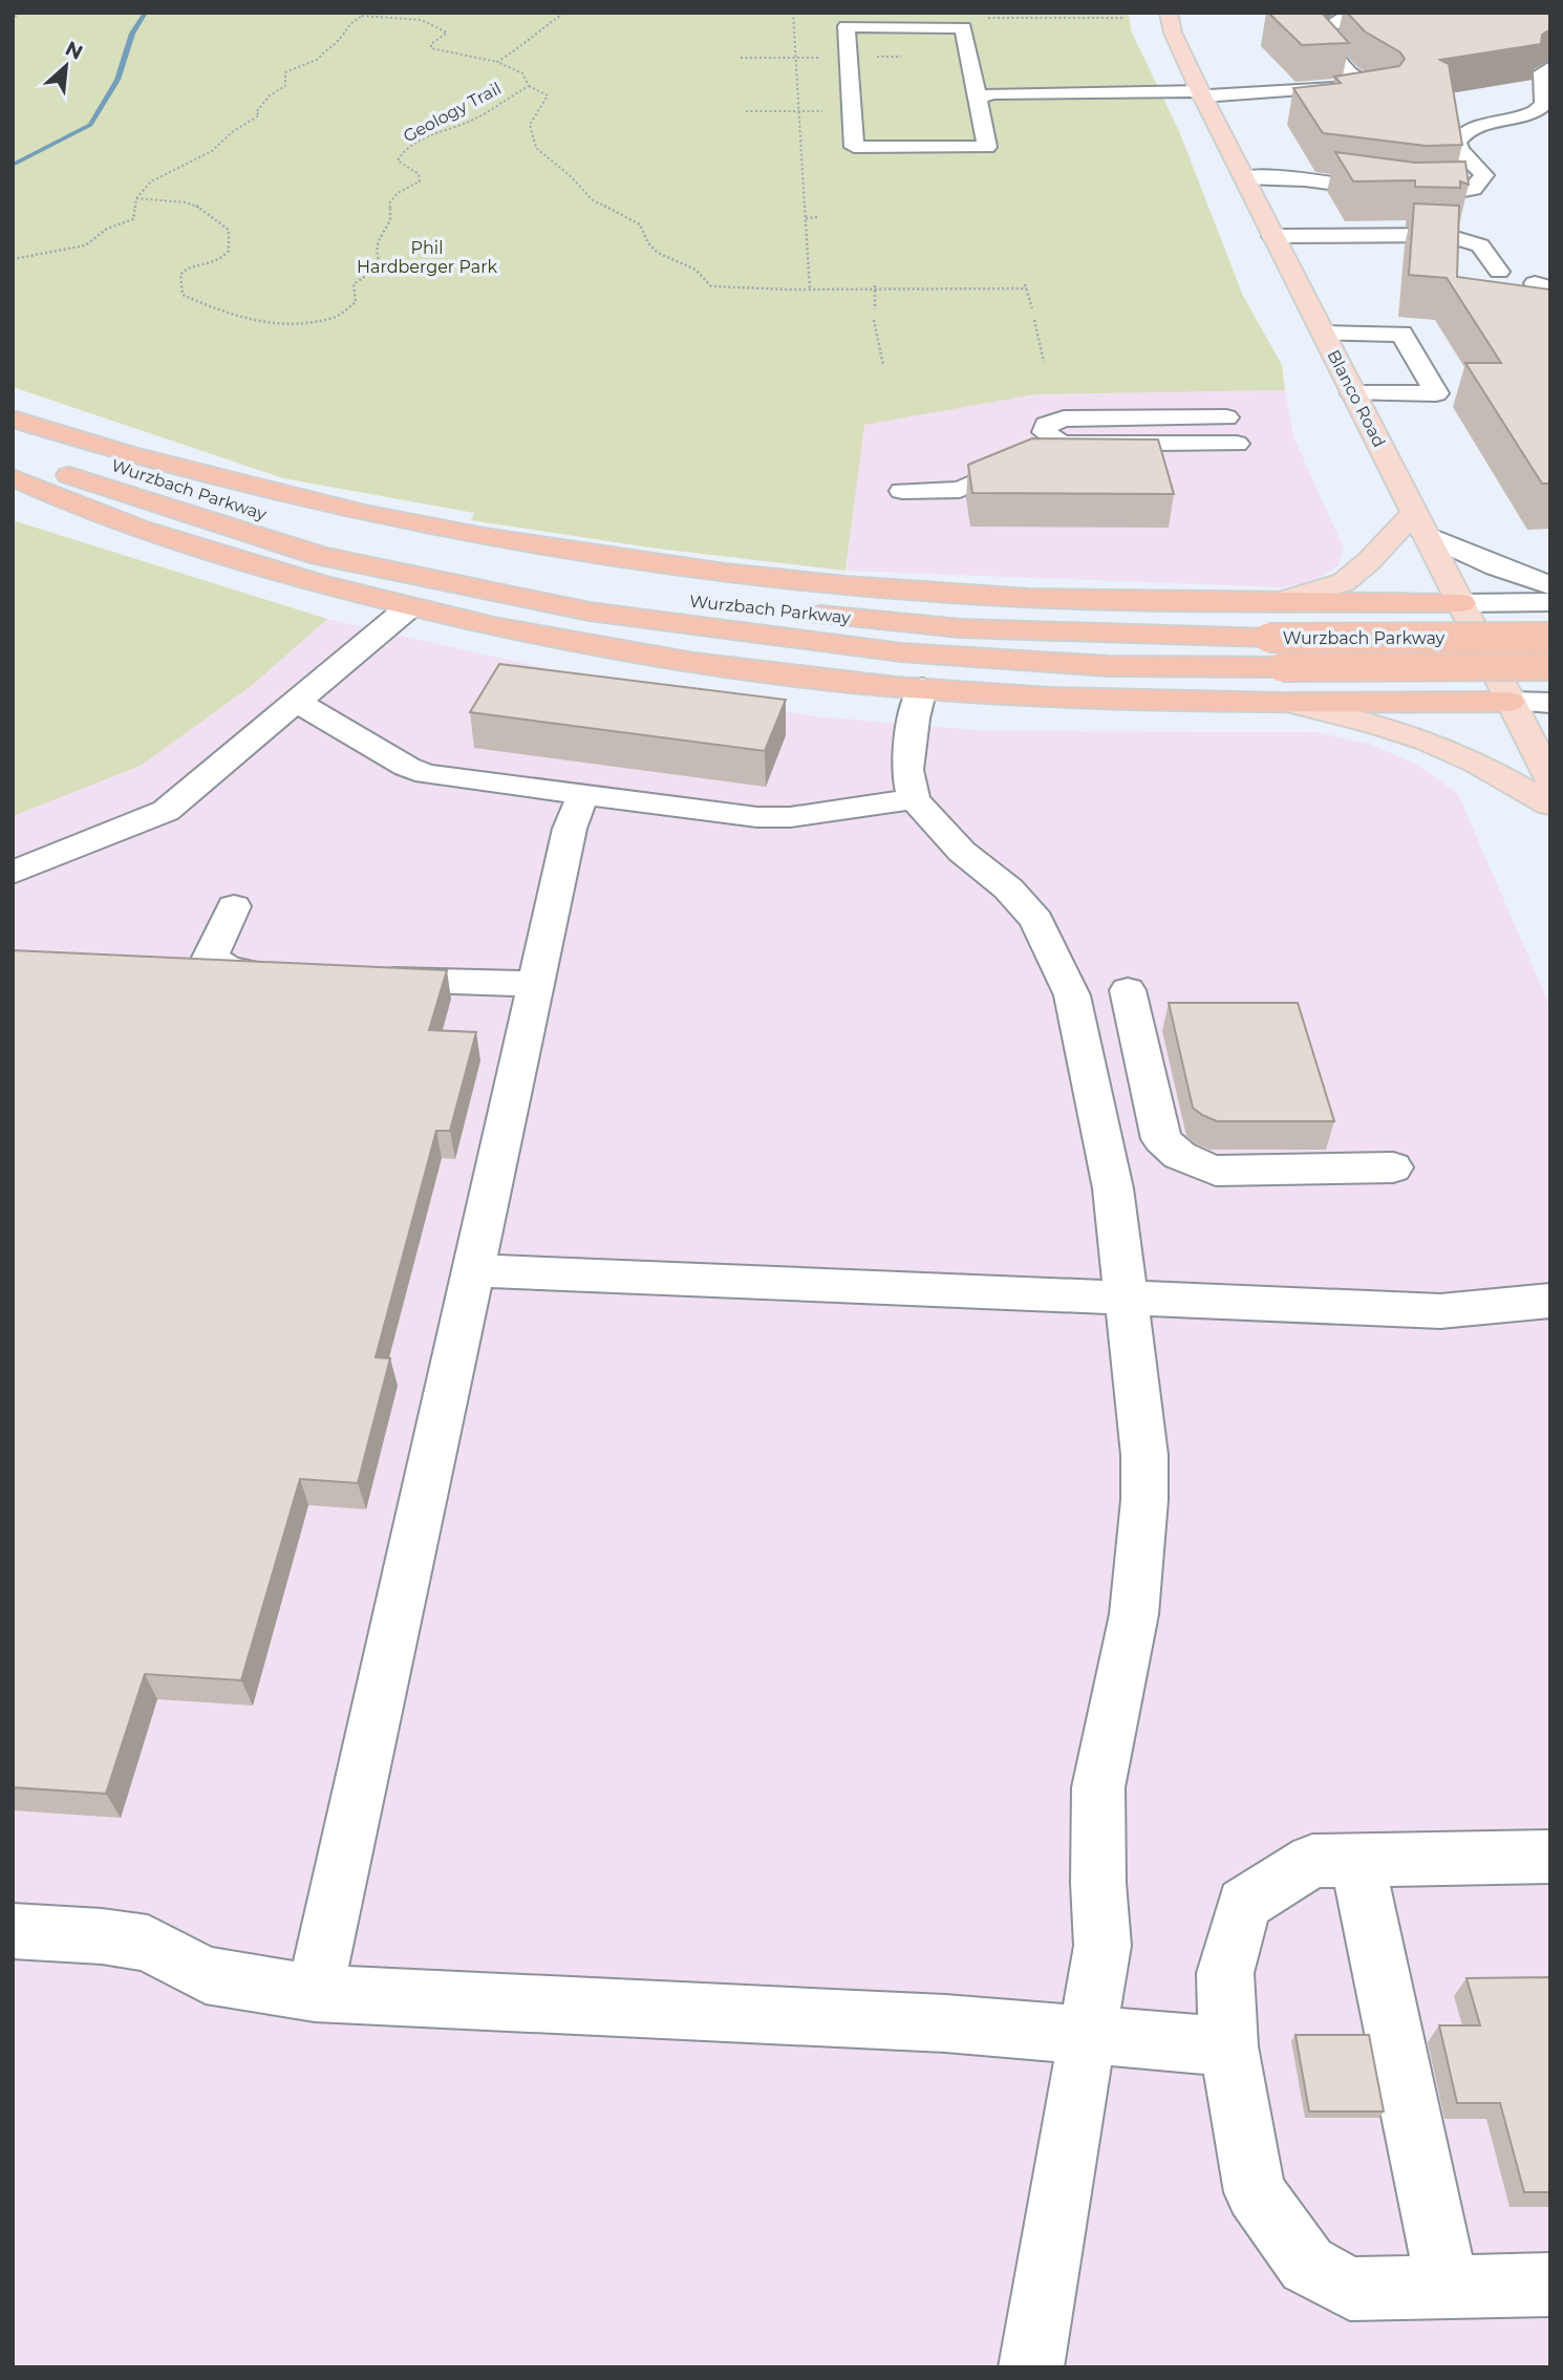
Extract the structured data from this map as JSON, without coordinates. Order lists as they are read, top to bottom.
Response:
{
  "streets": {
    "highway": ["Wurzbach Parkway"],
    "main road": ["Blanco Road"],
    "path": ["Geology Trail"]
  },
  "parks": ["Phil Hardberger Park"],
  "north": "top right"
}
